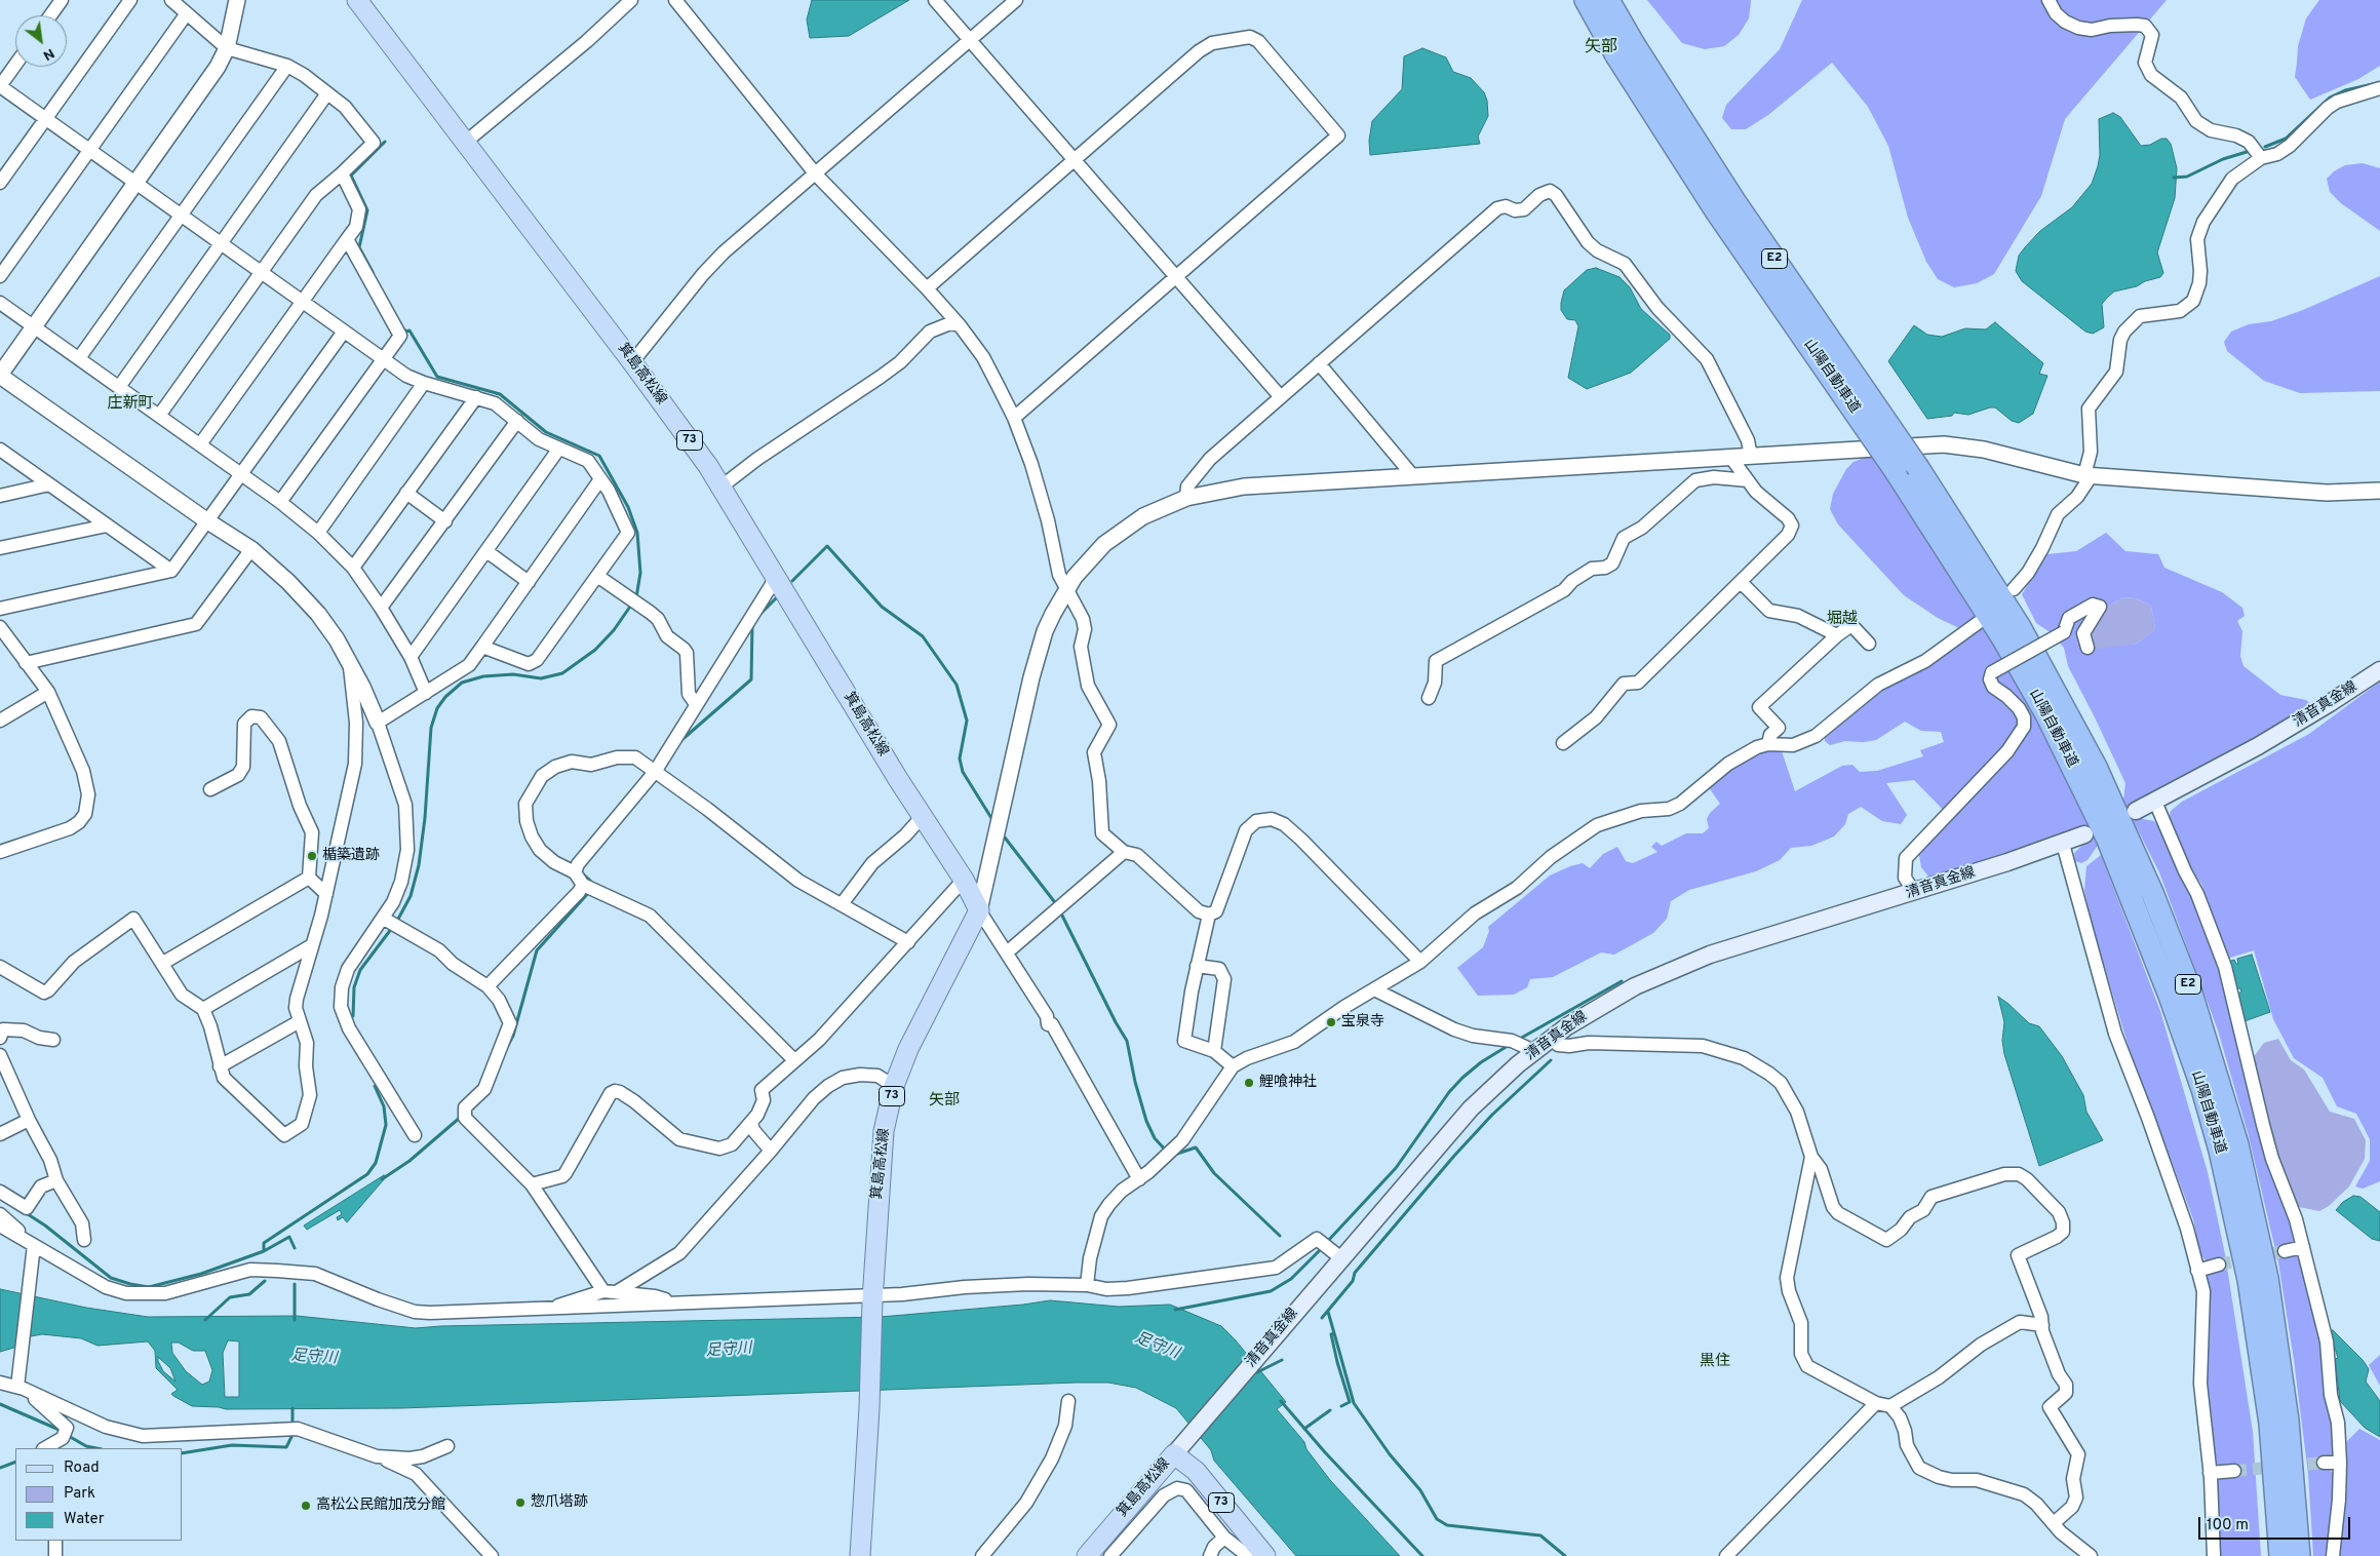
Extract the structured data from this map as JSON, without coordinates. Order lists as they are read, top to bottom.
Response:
{
  "streets": {
    "highway": ["E2", "山陽自動車道"],
    "main road": ["箕島高松線", "73", "清音真金線"]
  },
  "crossings": [
    ["箕島高松線", "清音真金線"]
  ],
  "districts": [
    "矢部",
    "庄新町",
    "堀越",
    "矢部",
    "黒住"
  ],
  "water": ["足守川"],
  "places": [
    "楯築遺跡",
    "宝泉寺",
    "鯉喰神社",
    "惣爪塔跡",
    "高松公民館加茂分館"
  ],
  "legend": ["Road", "Park", "Water"],
  "scale_bar": "100 m",
  "north": "bottom right"
}
